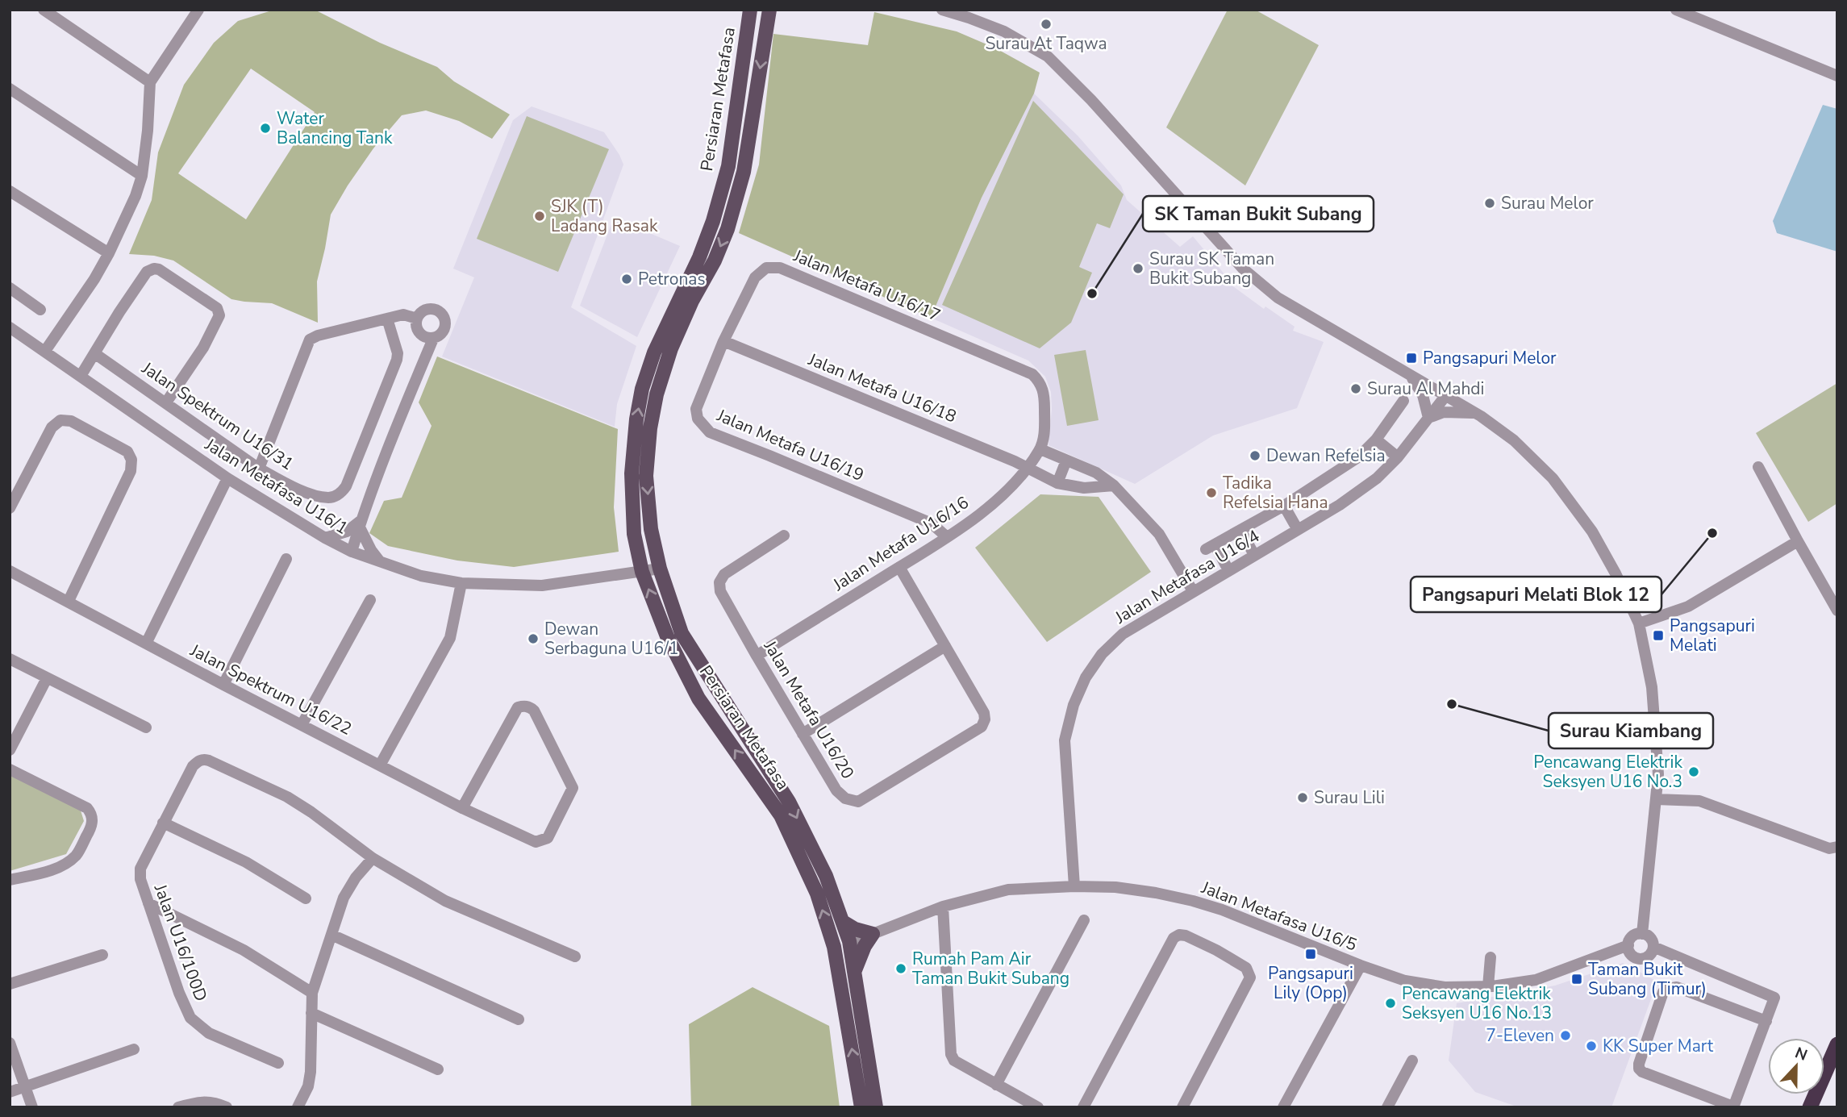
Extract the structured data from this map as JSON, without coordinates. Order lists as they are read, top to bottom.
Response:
{
  "streets": {
    "main road": ["Persiaran Metafasa"],
    "street": [
      "Jalan Metafa U16/17",
      "Jalan Metafa U16/18",
      "Jalan Spektrum U16/31",
      "Jalan Metafa U16/19",
      "Jalan Metafasa U16/1",
      "Jalan Metafa U16/16",
      "Jalan Metafasa U16/4",
      "Jalan Spektrum U16/22",
      "Jalan Metafa U16/20",
      "Jalan Metafasa U16/5",
      "Jalan U16/100D"
    ]
  },
  "crossings": [
    ["Persiaran Metafasa", "Jalan Metafasa U16/1"],
    ["Persiaran Metafasa", "Jalan Metafasa U16/5"],
    ["Jalan Metafa U16/17", "Jalan Metafa U16/18"],
    ["Jalan Metafa U16/17", "Jalan Metafa U16/19"],
    ["Jalan Metafa U16/17", "Jalan Metafa U16/16"],
    ["Jalan Metafa U16/18", "Jalan Metafa U16/19"],
    ["Jalan Metafa U16/18", "Jalan Metafa U16/16"],
    ["Jalan Metafa U16/19", "Jalan Metafa U16/16"],
    ["Jalan Metafa U16/16", "Jalan Metafa U16/20"],
    ["Jalan Metafasa U16/4", "Jalan Metafasa U16/5"]
  ],
  "places": {
    "other": [
      "Surau At Taqwa",
      "Water Balancing Tank",
      "Surau Melor",
      "SJK (T) Ladang Rasak",
      "Surau SK Taman Bukit Subang",
      "Petronas",
      "SK Taman Bukit Subang",
      "Surau Al Mahdi",
      "Dewan Refelsia",
      "Tadika Refelsia Hana",
      "Pangsapuri Melati Blok 12",
      "Dewan Serbaguna U16/1",
      "Surau Kiambang",
      "Pencawang Elektrik Seksyen U16 No.3",
      "Surau Lili",
      "Rumah Pam Air Taman Bukit Subang",
      "Pencawang Elektrik Seksyen U16 No.13",
      "7-Eleven",
      "KK Super Mart"
    ],
    "transit": [
      "Pangsapuri Melor",
      "Pangsapuri Melati",
      "Pangsapuri Lily (Opp)",
      "Taman Bukit Subang (Timur)"
    ]
  },
  "north": "top"
}
